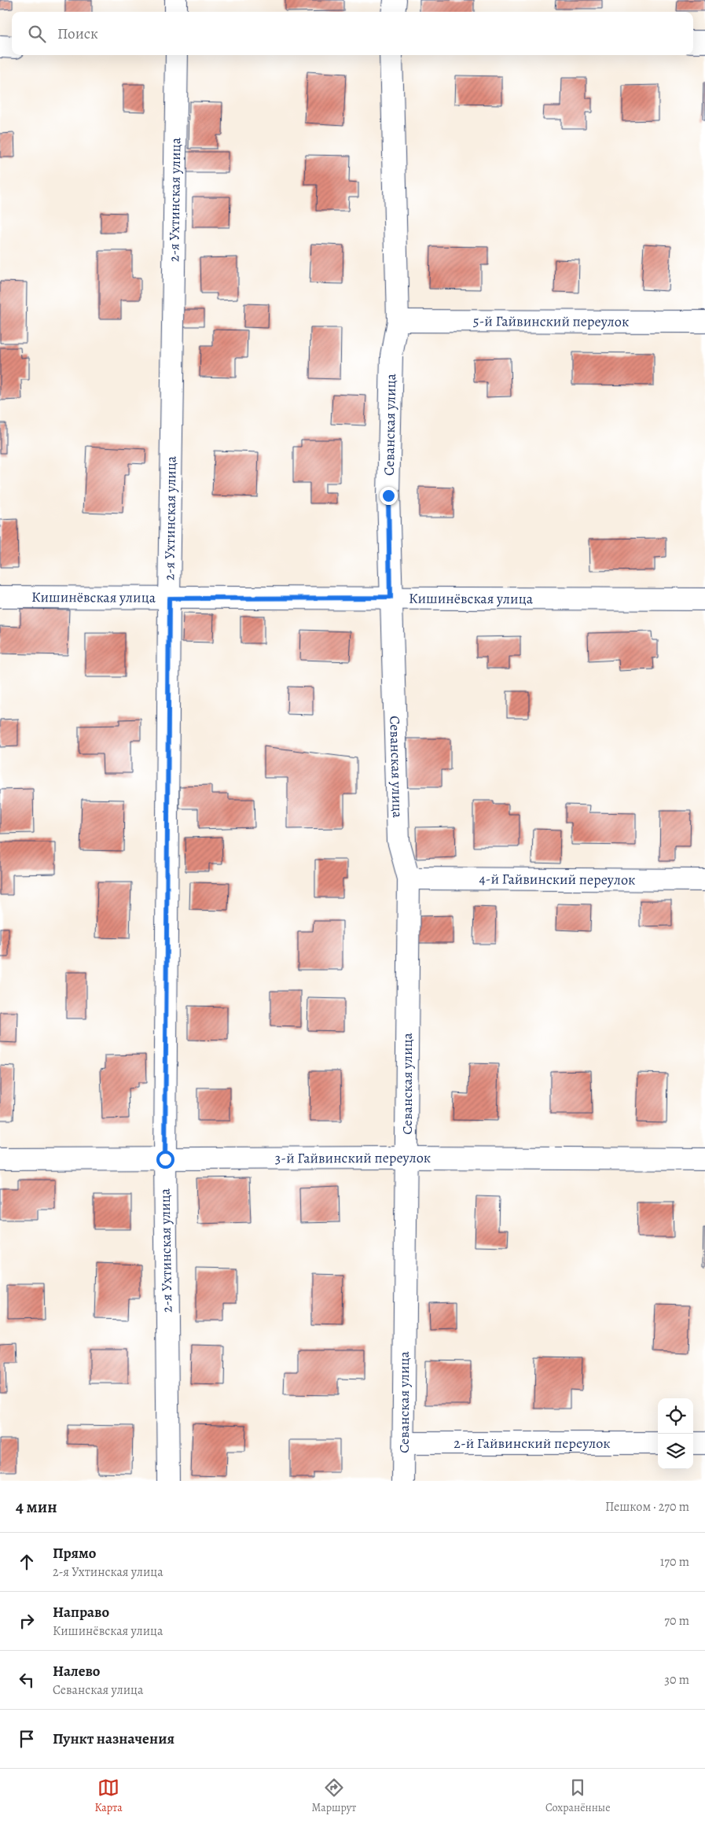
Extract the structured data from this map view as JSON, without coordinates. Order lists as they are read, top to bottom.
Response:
{
  "streets": {
    "street": [
      "2-я Ухтинская улица",
      "5-й Гайвинский переулок",
      "Севанская улица",
      "Кишинёвская улица",
      "4-й Гайвинский переулок",
      "3-й Гайвинский переулок",
      "2-й Гайвинский переулок"
    ]
  },
  "crossings": [
    ["2-я Ухтинская улица", "Кишинёвская улица"],
    ["2-я Ухтинская улица", "3-й Гайвинский переулок"],
    ["5-й Гайвинский переулок", "Севанская улица"],
    ["Севанская улица", "Кишинёвская улица"],
    ["Севанская улица", "4-й Гайвинский переулок"],
    ["Севанская улица", "3-й Гайвинский переулок"],
    ["Севанская улица", "2-й Гайвинский переулок"]
  ],
  "page": {
    "search": "Поиск",
    "heading": ["4 мин", "Пешком · 270 m"],
    "list": [
      ["Прямо", "2-я Ухтинская улица", "170 m"],
      ["Направо", "Кишинёвская улица", "70 m"],
      ["Налево", "Севанская улица", "30 m"],
      "Пункт назначения"
    ],
    "nav": ["Карта", "Маршрут", "Сохранённые"]
  }
}
